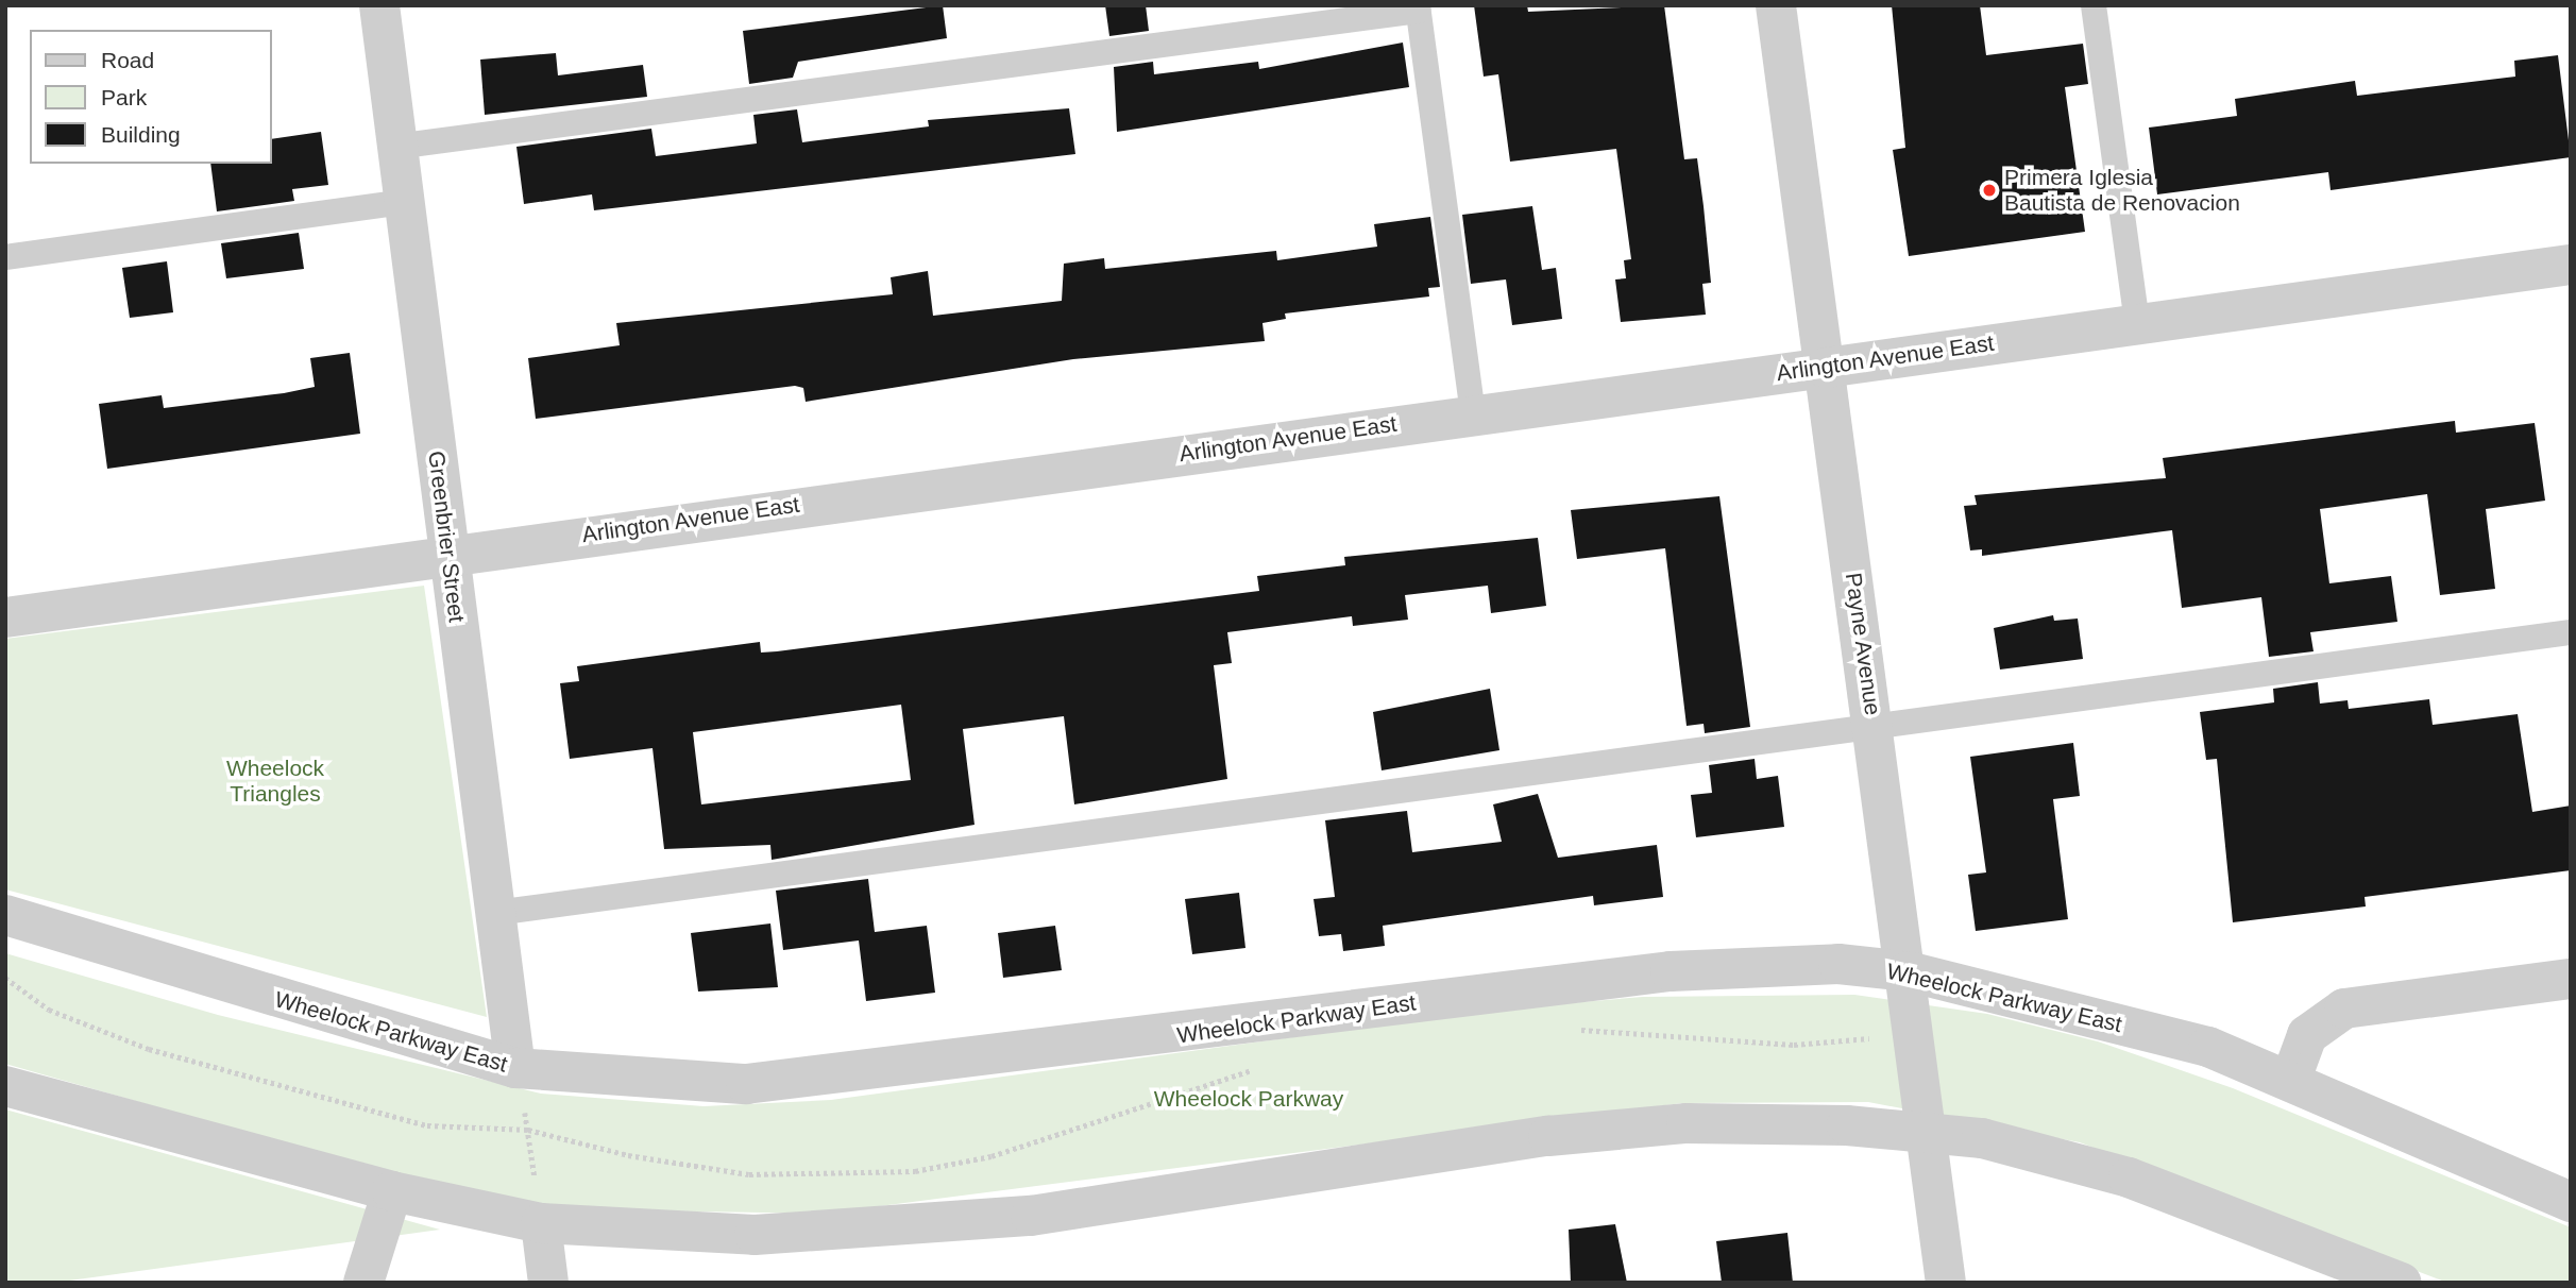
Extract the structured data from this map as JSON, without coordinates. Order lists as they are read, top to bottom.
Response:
{
  "streets": {
    "street": [
      "Arlington Avenue East",
      "Greenbrier Street",
      "Payne Avenue",
      "Wheelock Parkway East"
    ]
  },
  "crossings": [
    ["Arlington Avenue East", "Greenbrier Street"],
    ["Arlington Avenue East", "Payne Avenue"],
    ["Greenbrier Street", "Wheelock Parkway East"],
    ["Payne Avenue", "Wheelock Parkway East"]
  ],
  "parks": ["Wheelock Triangles", "Wheelock Parkway"],
  "places": ["Primera Iglesia Bautista de Renovacion"],
  "legend": ["Road", "Park", "Building"]
}
